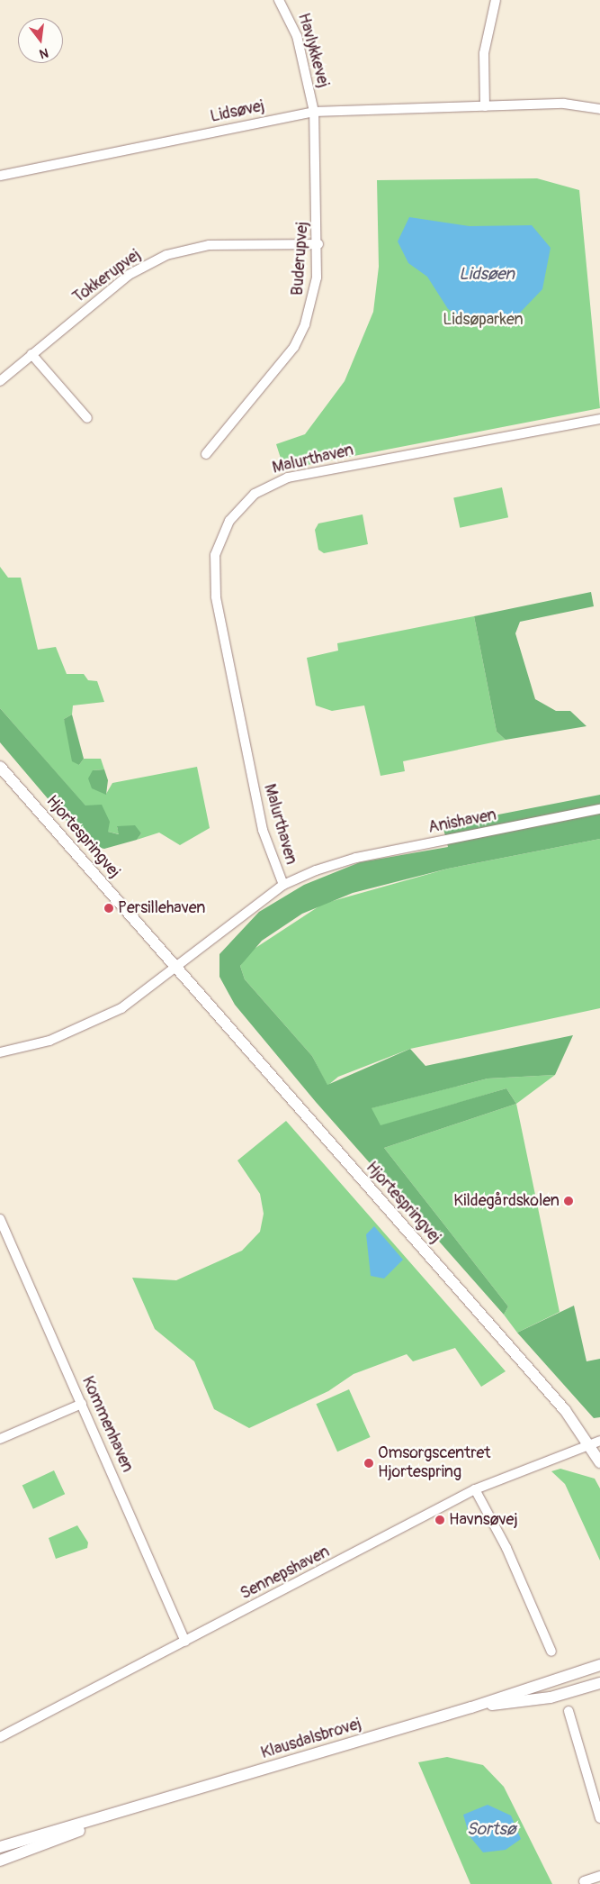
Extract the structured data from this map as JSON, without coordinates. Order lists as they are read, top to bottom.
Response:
{
  "streets": {
    "street": [
      "Havlykkevej",
      "Lidsøvej",
      "Buderupvej",
      "Tokkerupvej",
      "Malurthaven",
      "Anishaven",
      "Hjortespringvej",
      "Kommenhaven",
      "Sennepshaven",
      "Klausdalsbrovej"
    ]
  },
  "crossings": [
    ["Havlykkevej", "Lidsøvej"],
    ["Havlykkevej", "Buderupvej"],
    ["Lidsøvej", "Buderupvej"],
    ["Buderupvej", "Tokkerupvej"],
    ["Malurthaven", "Anishaven"],
    ["Malurthaven", "Hjortespringvej"],
    ["Hjortespringvej", "Sennepshaven"],
    ["Kommenhaven", "Sennepshaven"]
  ],
  "water": ["Lidsøen", "Sortsø"],
  "parks": ["Lidsøparken"],
  "places": [
    "Persillehaven",
    "Kildegårdskolen",
    "Omsorgscentret Hjortespring",
    "Havnsøvej"
  ],
  "north": "bottom"
}
